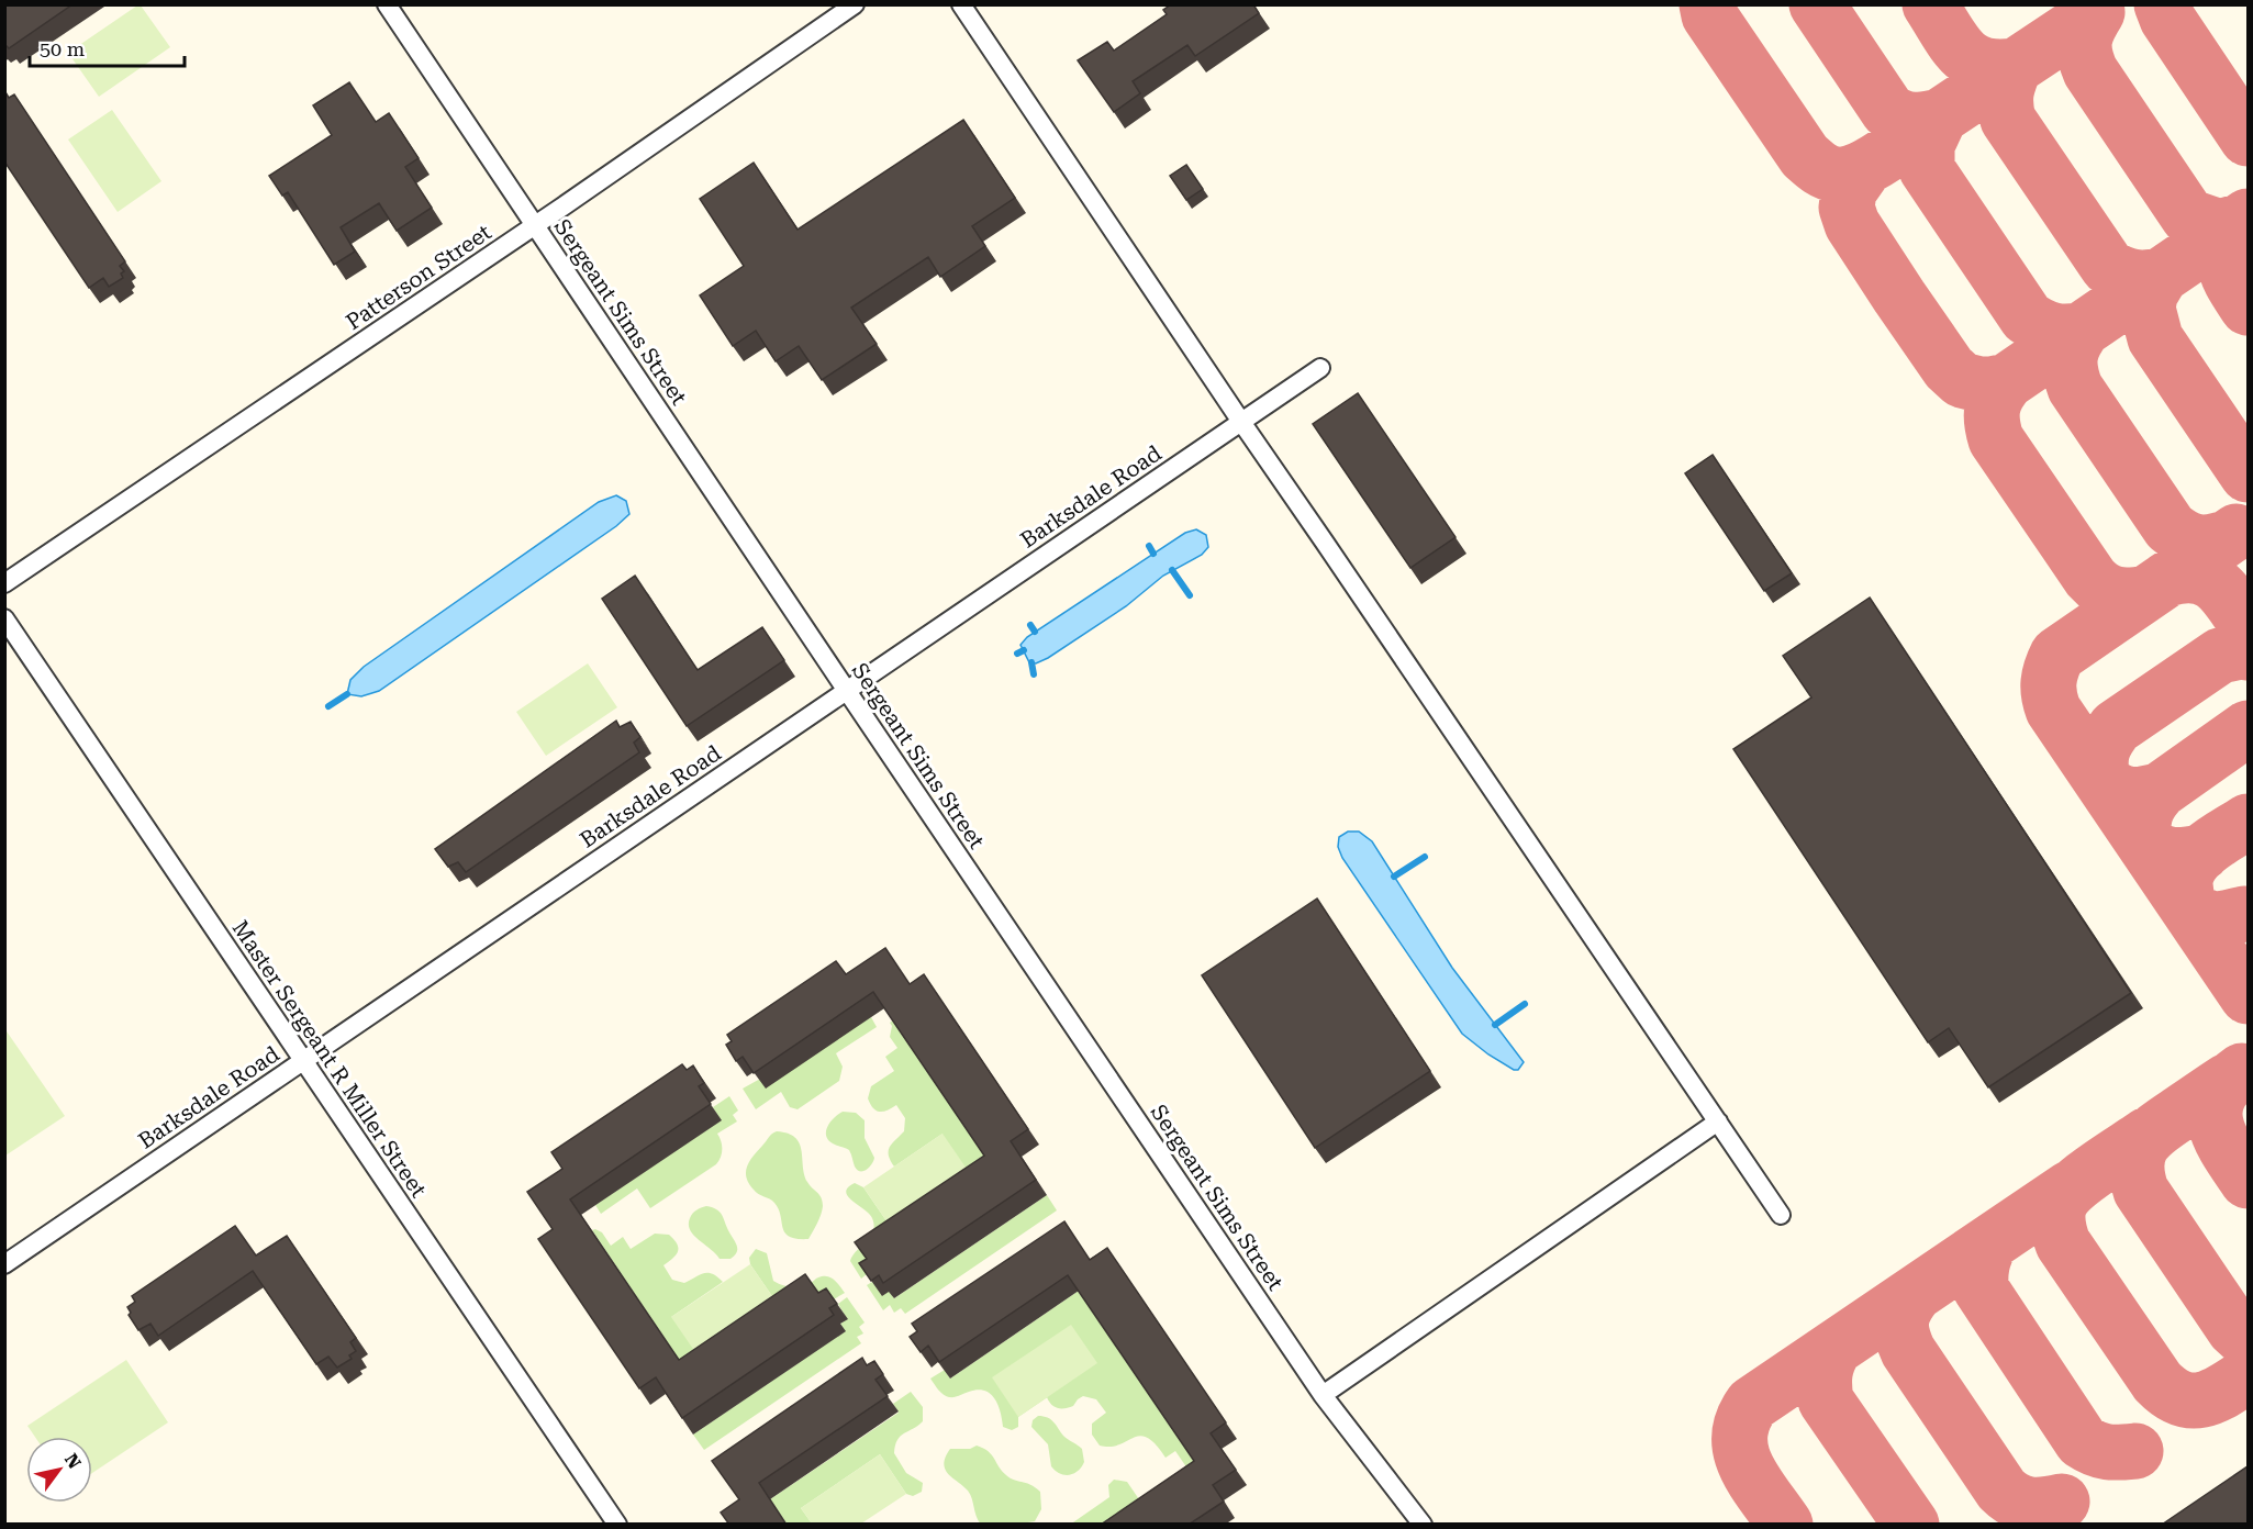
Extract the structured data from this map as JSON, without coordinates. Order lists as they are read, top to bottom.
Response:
{
  "streets": {
    "street": [
      "Patterson Street",
      "Sergeant Sims Street",
      "Barksdale Road",
      "Master Sergeant R Miller Street"
    ]
  },
  "crossings": [
    ["Patterson Street", "Sergeant Sims Street"],
    ["Sergeant Sims Street", "Barksdale Road"],
    ["Barksdale Road", "Master Sergeant R Miller Street"]
  ],
  "scale_bar": "50 m",
  "north": "top right"
}
